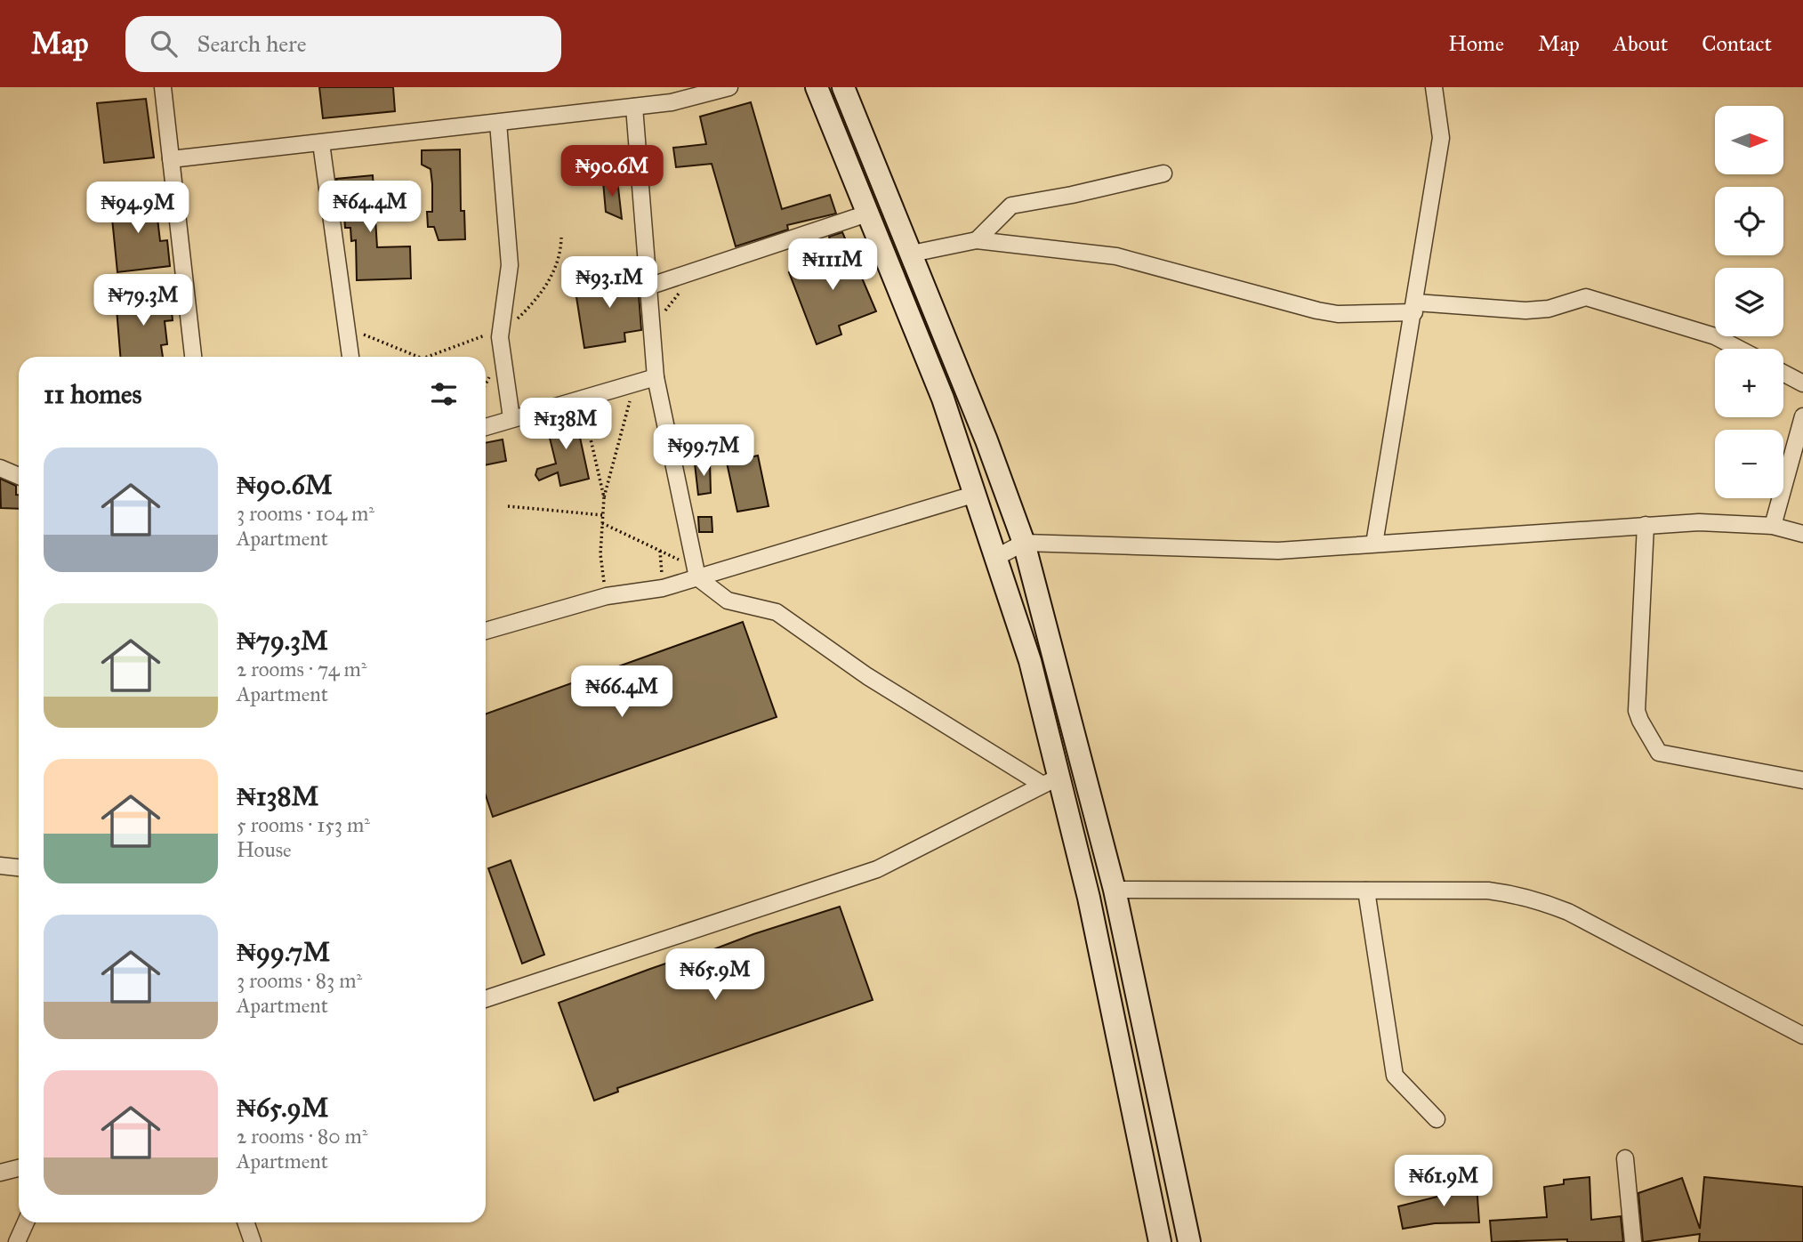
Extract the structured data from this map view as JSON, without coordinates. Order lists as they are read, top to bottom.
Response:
{
  "north": "right",
  "page": {
    "header": "Map",
    "search": "Search here",
    "nav": [
      "Home",
      "Map",
      "About",
      "Contact"
    ],
    "map_buttons": ["+", "−"],
    "price": [
      "₦90.6M",
      "₦64.4M",
      "₦94.9M",
      "₦111M",
      "₦93.1M",
      "₦79.3M",
      "₦138M",
      "₦99.7M",
      "₦66.4M",
      "₦65.9M",
      "₦61.9M"
    ],
    "heading": "11 homes",
    "list": [
      {
        "name": "₦90.6M",
        "note": "3 rooms · 104 m² · Apartment"
      },
      {
        "name": "₦79.3M",
        "note": "2 rooms · 74 m² · Apartment"
      },
      {
        "name": "₦138M",
        "note": "5 rooms · 153 m² · House"
      },
      {
        "name": "₦99.7M",
        "note": "3 rooms · 83 m² · Apartment"
      },
      {
        "name": "₦65.9M",
        "note": "2 rooms · 80 m² · Apartment"
      }
    ]
  }
}
